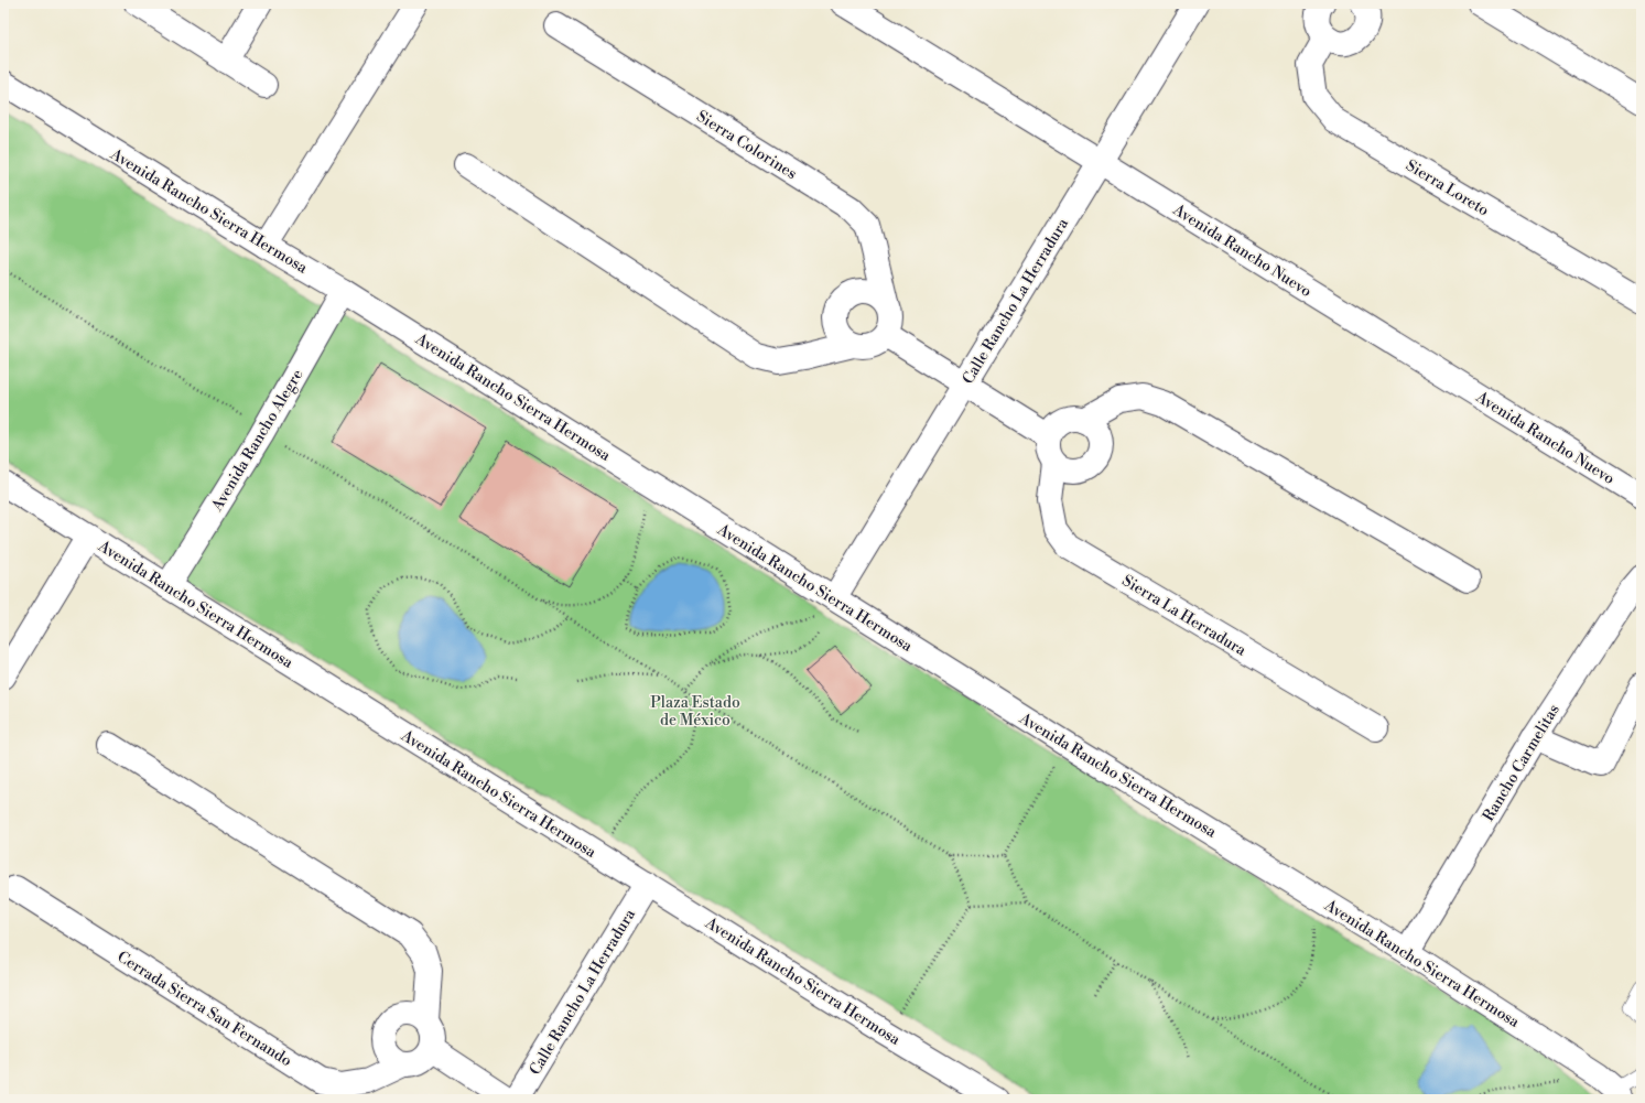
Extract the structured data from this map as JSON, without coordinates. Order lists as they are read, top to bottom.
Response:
{
  "streets": {
    "street": [
      "Sierra Colorines",
      "Sierra Loreto",
      "Avenida Rancho Sierra Hermosa",
      "Avenida Rancho Nuevo",
      "Calle Rancho La Herradura",
      "Avenida Rancho Alegre",
      "Sierra La Herradura",
      "Rancho Carmelitas",
      "Cerrada Sierra San Fernando"
    ]
  },
  "crossings": [
    ["Avenida Rancho Sierra Hermosa", "Calle Rancho La Herradura"],
    ["Avenida Rancho Sierra Hermosa", "Avenida Rancho Alegre"],
    ["Avenida Rancho Sierra Hermosa", "Rancho Carmelitas"],
    ["Avenida Rancho Nuevo", "Calle Rancho La Herradura"]
  ],
  "parks": ["Plaza Estado de México"]
}
